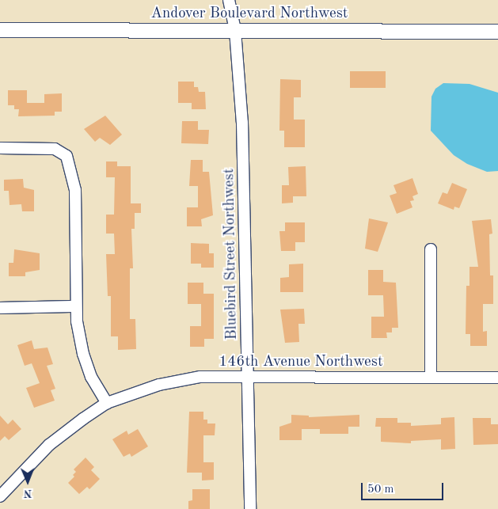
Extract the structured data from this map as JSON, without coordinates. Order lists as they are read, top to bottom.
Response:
{
  "streets": {
    "street": ["Andover Boulevard Northwest", "Bluebird Street Northwest", "146th Avenue Northwest"]
  },
  "crossings": [
    ["Andover Boulevard Northwest", "Bluebird Street Northwest"],
    ["Bluebird Street Northwest", "146th Avenue Northwest"]
  ],
  "scale_bar": "50 m",
  "north": "bottom"
}
